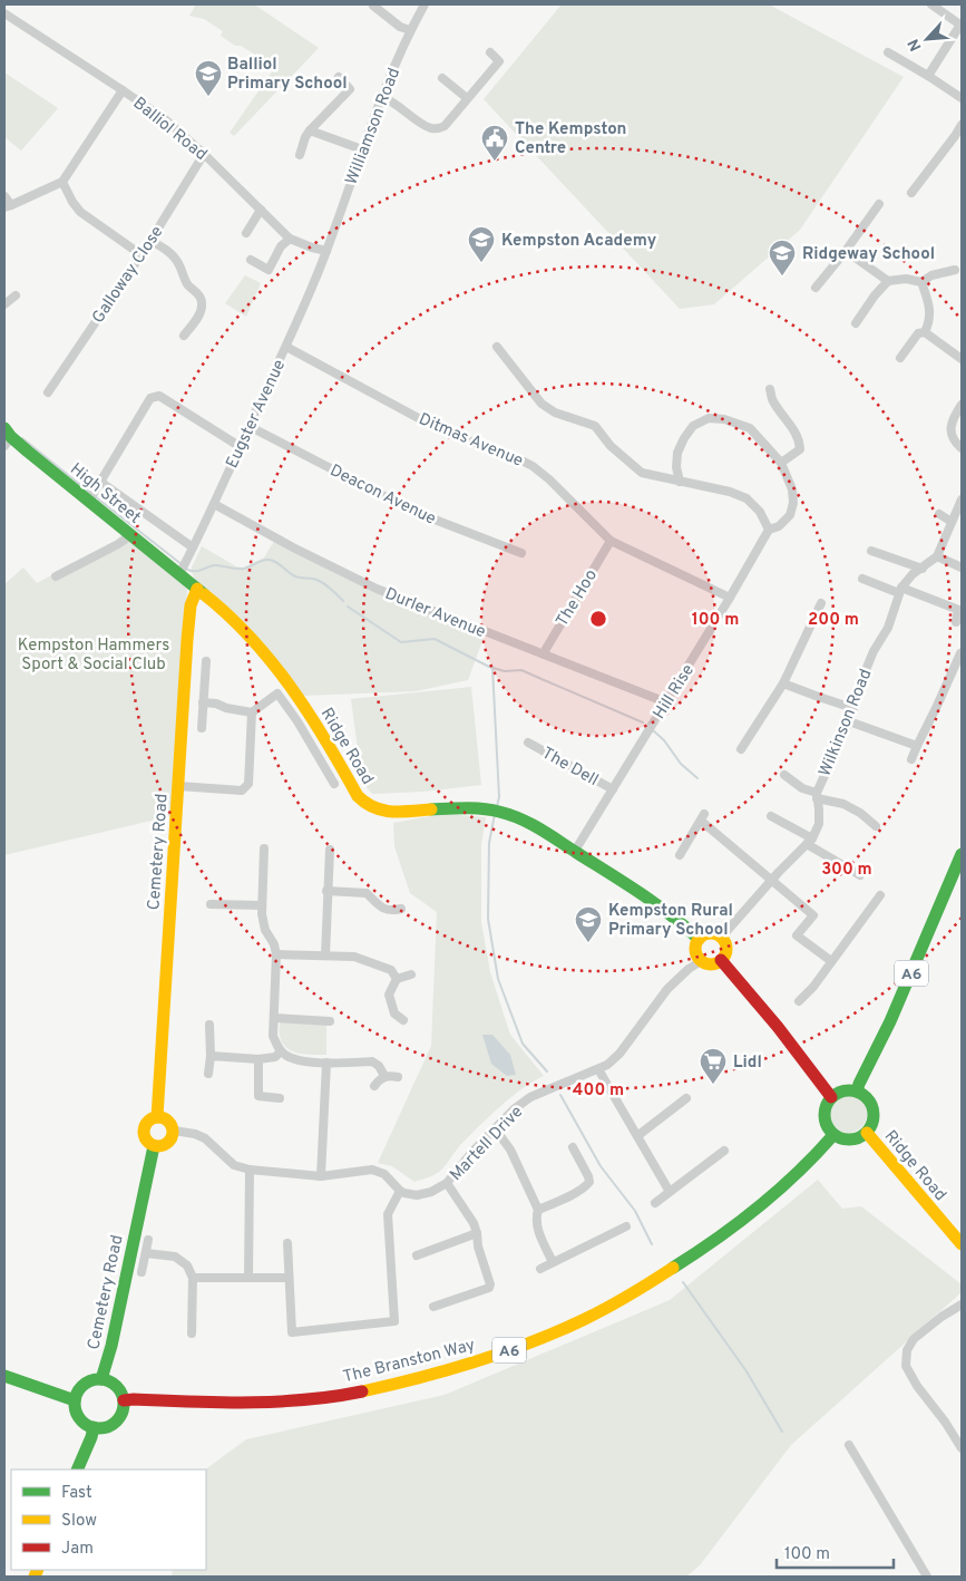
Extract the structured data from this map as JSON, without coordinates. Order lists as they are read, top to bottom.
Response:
{
  "streets": {
    "main road": [
      "High Street",
      "Ridge Road",
      "Cemetery Road",
      "A6",
      "The Branston Way"
    ],
    "street": [
      "Williamson Road",
      "Balliol Road",
      "Galloway Close",
      "Eugster Avenue",
      "Ditmas Avenue",
      "Deacon Avenue",
      "The Hoo",
      "Durler Avenue",
      "Hill Rise",
      "Wilkinson Road",
      "The Dell",
      "Martell Drive"
    ]
  },
  "crossings": [
    ["Williamson Road", "Balliol Road"],
    ["Williamson Road", "Eugster Avenue"],
    ["Balliol Road", "Galloway Close"],
    ["Balliol Road", "Eugster Avenue"],
    ["Eugster Avenue", "Ditmas Avenue"],
    ["Eugster Avenue", "High Street"],
    ["Eugster Avenue", "Deacon Avenue"],
    ["Eugster Avenue", "Durler Avenue"],
    ["Eugster Avenue", "Ridge Road"],
    ["Eugster Avenue", "Cemetery Road"],
    ["Ditmas Avenue", "The Hoo"],
    ["Ditmas Avenue", "Hill Rise"],
    ["High Street", "Ridge Road"],
    ["High Street", "Cemetery Road"],
    ["The Hoo", "Durler Avenue"],
    ["Durler Avenue", "Hill Rise"],
    ["Hill Rise", "Ridge Road"],
    ["Hill Rise", "The Dell"],
    ["Ridge Road", "Cemetery Road"],
    ["Ridge Road", "A6"],
    ["Ridge Road", "Martell Drive"],
    ["Ridge Road", "The Branston Way"],
    ["Cemetery Road", "The Branston Way"],
    ["A6", "The Branston Way"]
  ],
  "parks": ["Kempston Hammers Sport & Social Club"],
  "places": {
    "school or university": [
      "Balliol Primary School",
      "Kempston Academy",
      "Ridgeway School",
      "Kempston Rural Primary School"
    ],
    "public building": ["The Kempston Centre"],
    "supermarket": ["Lidl"]
  },
  "legend": ["Fast", "Slow", "Jam"],
  "scale_bar": "100 m",
  "north": "bottom left",
  "rings": [
    "100 m",
    "200 m",
    "300 m",
    "400 m"
  ]
}
